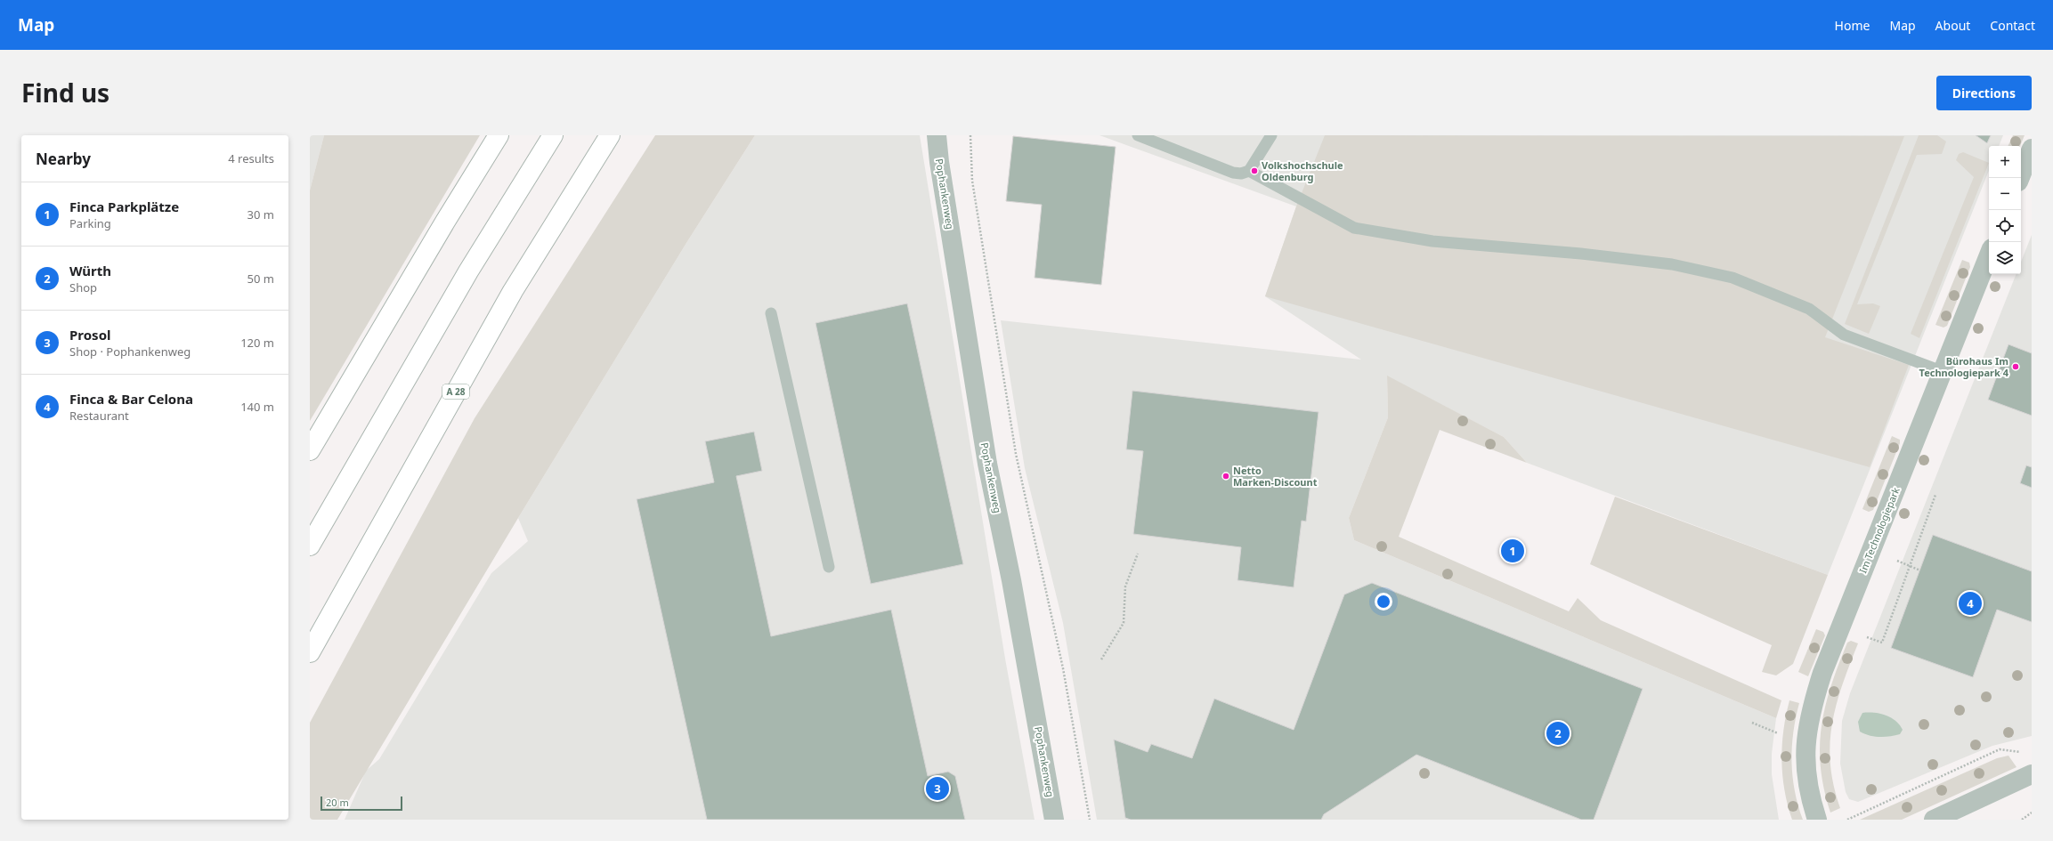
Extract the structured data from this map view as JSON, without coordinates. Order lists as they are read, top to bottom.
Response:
{
  "streets": {
    "highway": ["A 28"],
    "street": ["Pophankenweg", "Im Technologiepark"]
  },
  "places": ["Volkshochschule Oldenburg", "Bürohaus Im Technologiepark 4", "Netto Marken-Discount"],
  "scale_bar": "20 m",
  "page": {
    "header": "Map",
    "nav": [
      "Home",
      "Map",
      "About",
      "Contact"
    ],
    "title": "Find us",
    "buttons": "Directions",
    "heading": ["Nearby", "4 results"],
    "map_buttons": ["+", "−"],
    "list": [
      {
        "mark": "1",
        "name": "Finca Parkplätze",
        "note": "Parking",
        "value": "30 m"
      },
      {
        "mark": "2",
        "name": "Würth",
        "note": "Shop",
        "value": "50 m"
      },
      {
        "mark": "3",
        "name": "Prosol",
        "note": "Shop · Pophankenweg",
        "value": "120 m"
      },
      {
        "mark": "4",
        "name": "Finca & Bar Celona",
        "note": "Restaurant",
        "value": "140 m"
      }
    ],
    "pins": [
      "1",
      "4",
      "2",
      "3"
    ],
    "scale": "20 m"
  }
}
